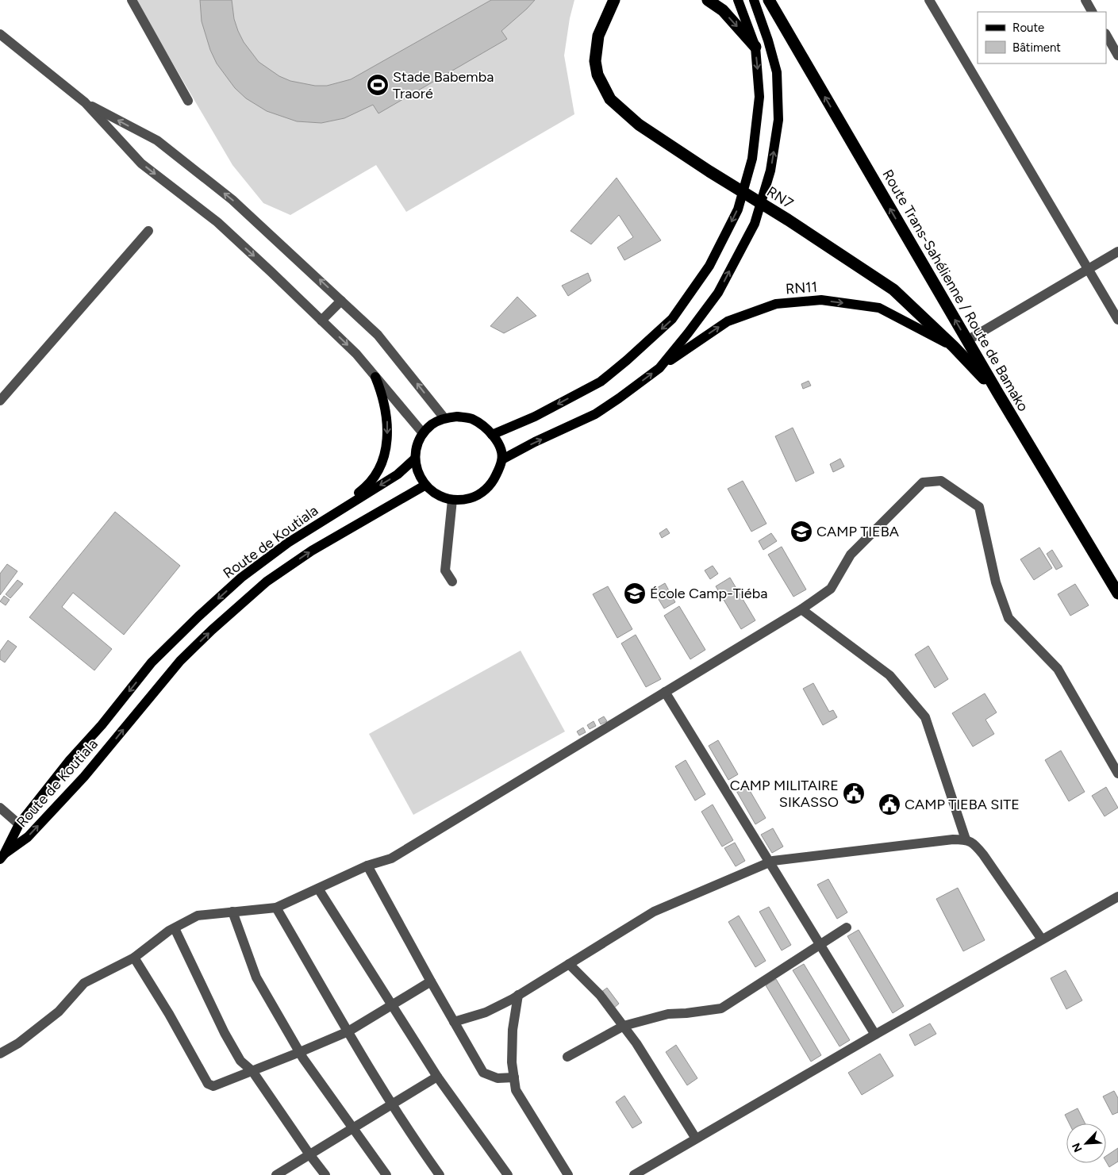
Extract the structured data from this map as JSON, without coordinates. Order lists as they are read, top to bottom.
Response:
{
  "streets": {
    "highway": ["RN7", "Route Trans-Sahélienne / Route de Bamako"],
    "main road": ["RN11", "Route de Koutiala"]
  },
  "crossings": [
    ["RN7", "RN11"],
    ["RN7", "Route Trans-Sahélienne / Route de Bamako"],
    ["RN11", "Route de Koutiala"]
  ],
  "one_way": ["RN11", "Route Trans-Sahélienne / Route de Bamako"],
  "places": {
    "sports": ["Stade Babemba Traoré"],
    "school or university": ["CAMP TIEBA", "École Camp-Tiéba"],
    "public building": ["CAMP MILITAIRE SIKASSO", "CAMP TIEBA SITE"]
  },
  "legend": ["Route", "Bâtiment"],
  "north": "bottom left"
}
